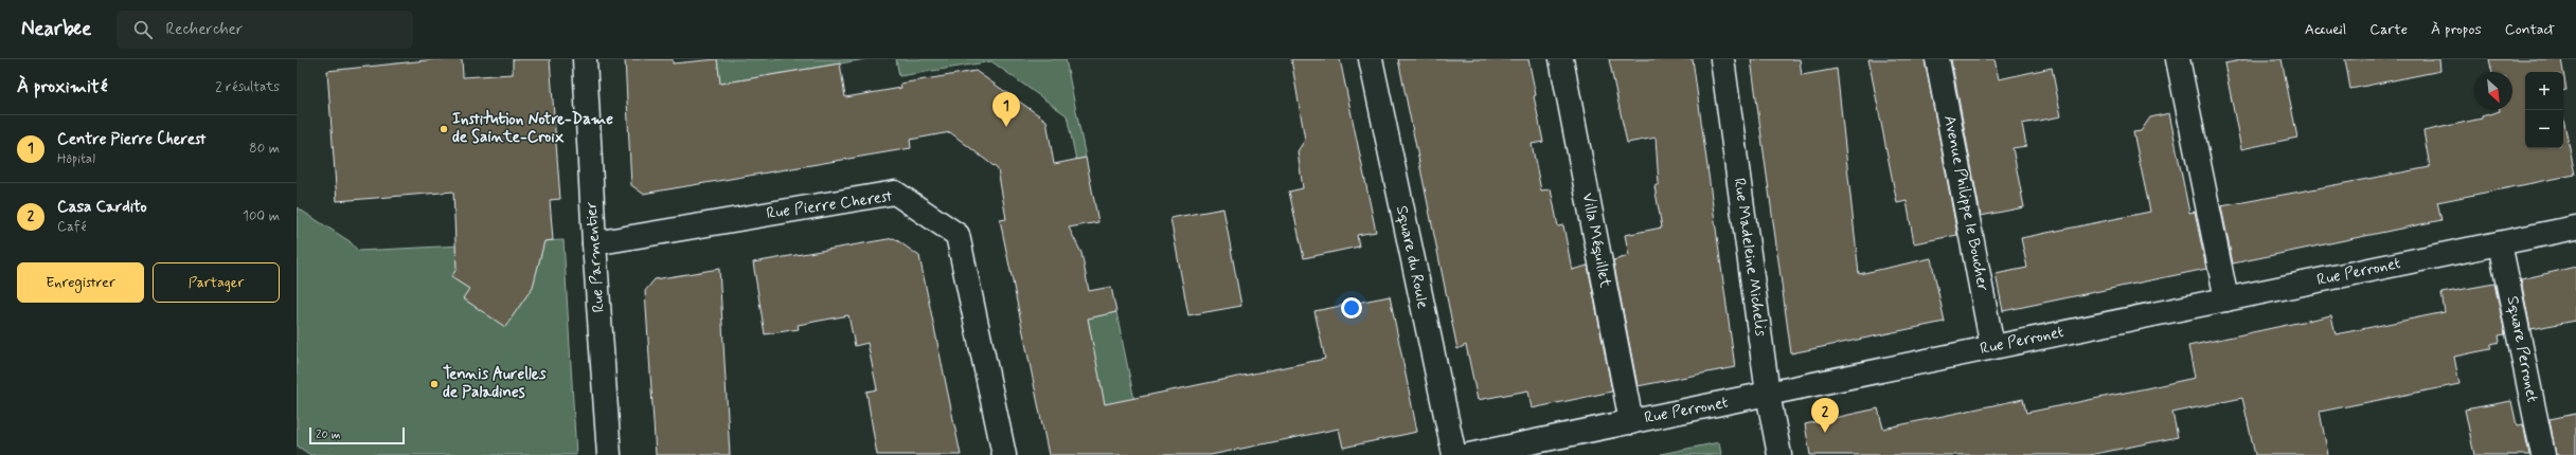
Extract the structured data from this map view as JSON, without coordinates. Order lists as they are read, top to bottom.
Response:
{
  "streets": {
    "street": [
      "Avenue Philippe le Boucher",
      "Rue Pierre Cherest",
      "Villa Méquillet",
      "Rue Parmentier",
      "Square du Roule",
      "Rue Madeleine Michelis",
      "Rue Perronet",
      "Square Perronet"
    ]
  },
  "crossings": [
    ["Avenue Philippe le Boucher", "Rue Perronet"],
    ["Rue Pierre Cherest", "Rue Parmentier"],
    ["Villa Méquillet", "Rue Perronet"],
    ["Rue Madeleine Michelis", "Rue Perronet"],
    ["Rue Perronet", "Square Perronet"]
  ],
  "places": ["Institution Notre-Dame de Sainte-Croix", "Tennis Aurelles de Paladines"],
  "scale_bar": "20 m",
  "north": "bottom right",
  "page": {
    "header": "Nearbee",
    "search": "Rechercher",
    "nav": [
      "Accueil",
      "Carte",
      "À propos",
      "Contact"
    ],
    "heading": ["À proximité", "2 résultats"],
    "map_buttons": ["+", "−"],
    "pins": ["1", "2"],
    "list": [
      {
        "mark": "1",
        "name": "Centre Pierre Cherest",
        "note": "Hôpital",
        "value": "80 m"
      },
      {
        "mark": "2",
        "name": "Casa Cardito",
        "note": "Café",
        "value": "100 m"
      }
    ],
    "buttons": ["Enregistrer", "Partager"],
    "scale": "20 m"
  }
}
